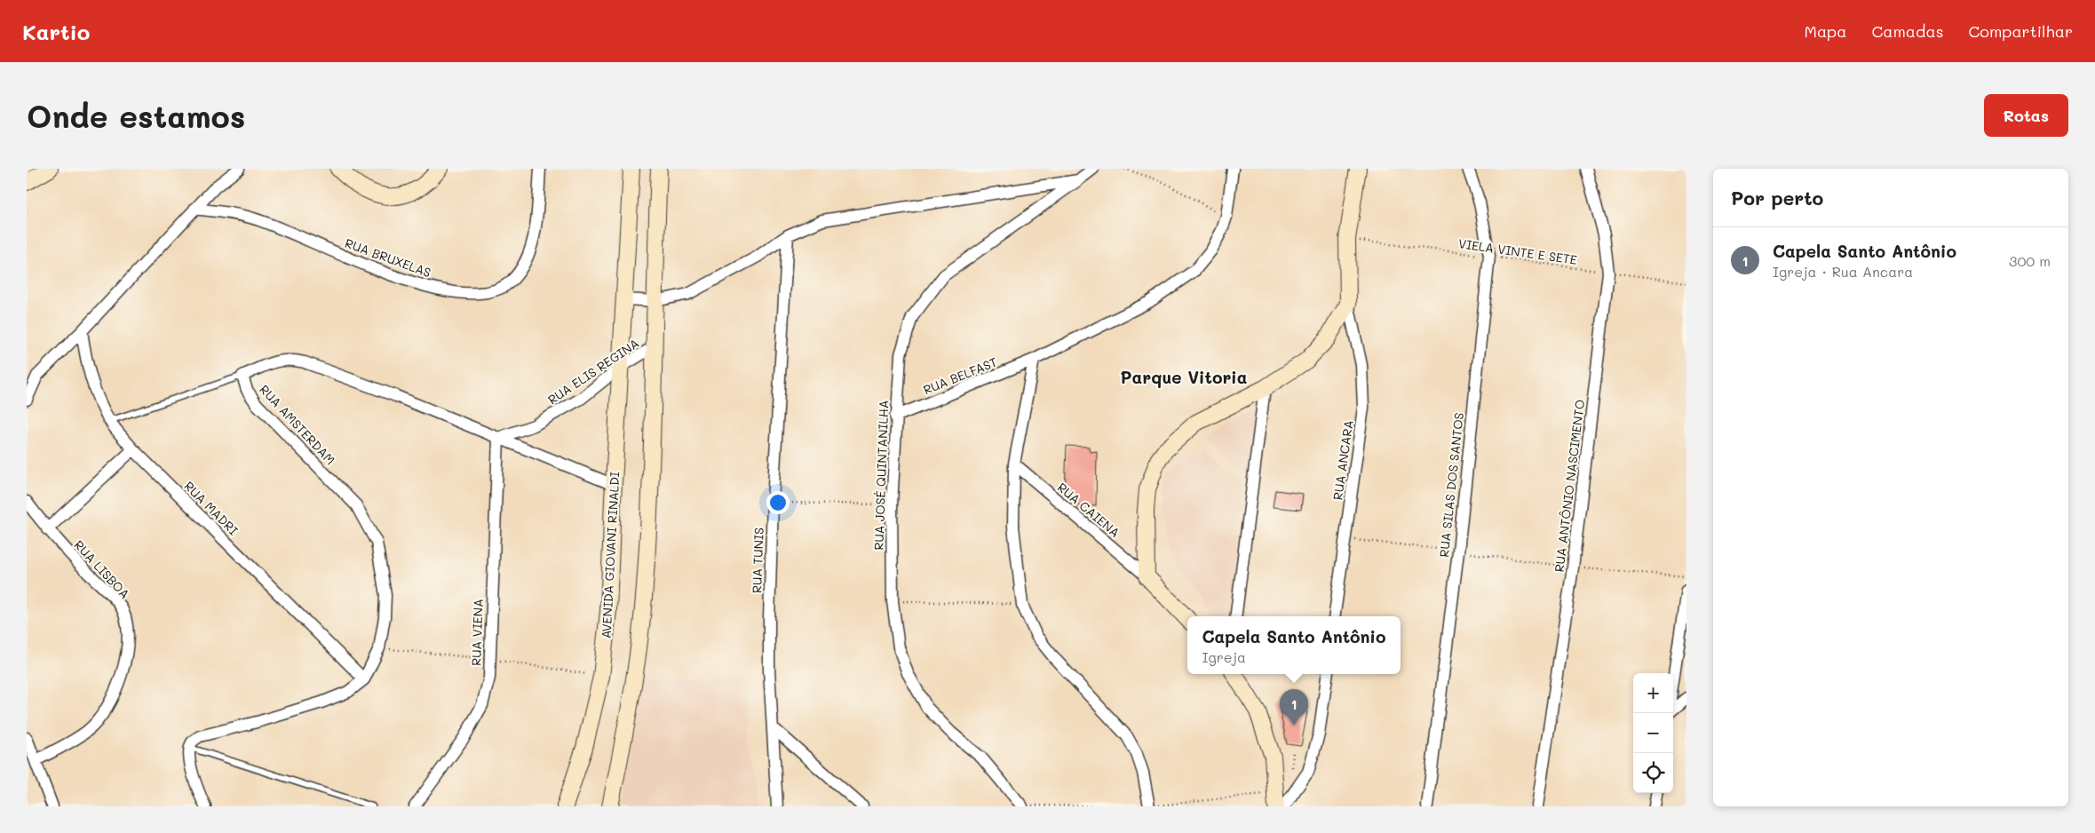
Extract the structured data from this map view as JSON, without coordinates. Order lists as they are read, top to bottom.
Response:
{
  "streets": {
    "street": [
      "RUA BRUXELAS",
      "RUA ELIS REGINA",
      "RUA BELFAST",
      "RUA AMSTERDAM",
      "RUA ANCARA",
      "RUA JOSÉ QUINTANILHA",
      "RUA SILAS DOS SANTOS",
      "RUA ANTÔNIO NASCIMENTO",
      "RUA MADRI",
      "RUA CAIENA",
      "AVENIDA GIOVANI RINALDI",
      "RUA TUNIS",
      "RUA LISBOA",
      "RUA VIENA"
    ],
    "path": ["VIELA VINTE E SETE"]
  },
  "crossings": [
    ["VIELA VINTE E SETE", "RUA SILAS DOS SANTOS"],
    ["VIELA VINTE E SETE", "RUA ANTÔNIO NASCIMENTO"],
    ["RUA ELIS REGINA", "RUA AMSTERDAM"],
    ["RUA ELIS REGINA", "AVENIDA GIOVANI RINALDI"],
    ["RUA ELIS REGINA", "RUA VIENA"],
    ["RUA BELFAST", "RUA JOSÉ QUINTANILHA"],
    ["RUA AMSTERDAM", "RUA MADRI"],
    ["RUA AMSTERDAM", "AVENIDA GIOVANI RINALDI"],
    ["RUA AMSTERDAM", "RUA VIENA"]
  ],
  "districts": ["Parque Vitoria"],
  "page": {
    "header": "Kartio",
    "nav": ["Mapa", "Camadas", "Compartilhar"],
    "buttons": "Rotas",
    "title": "Onde estamos",
    "heading": "Por perto",
    "list": [
      {
        "mark": "1",
        "name": "Capela Santo Antônio",
        "note": "Igreja · Rua Ancara",
        "value": "300 m"
      }
    ],
    "popup": ["Capela Santo Antônio", "Igreja"],
    "map_buttons": ["+", "−"],
    "pins": "1"
  }
}
